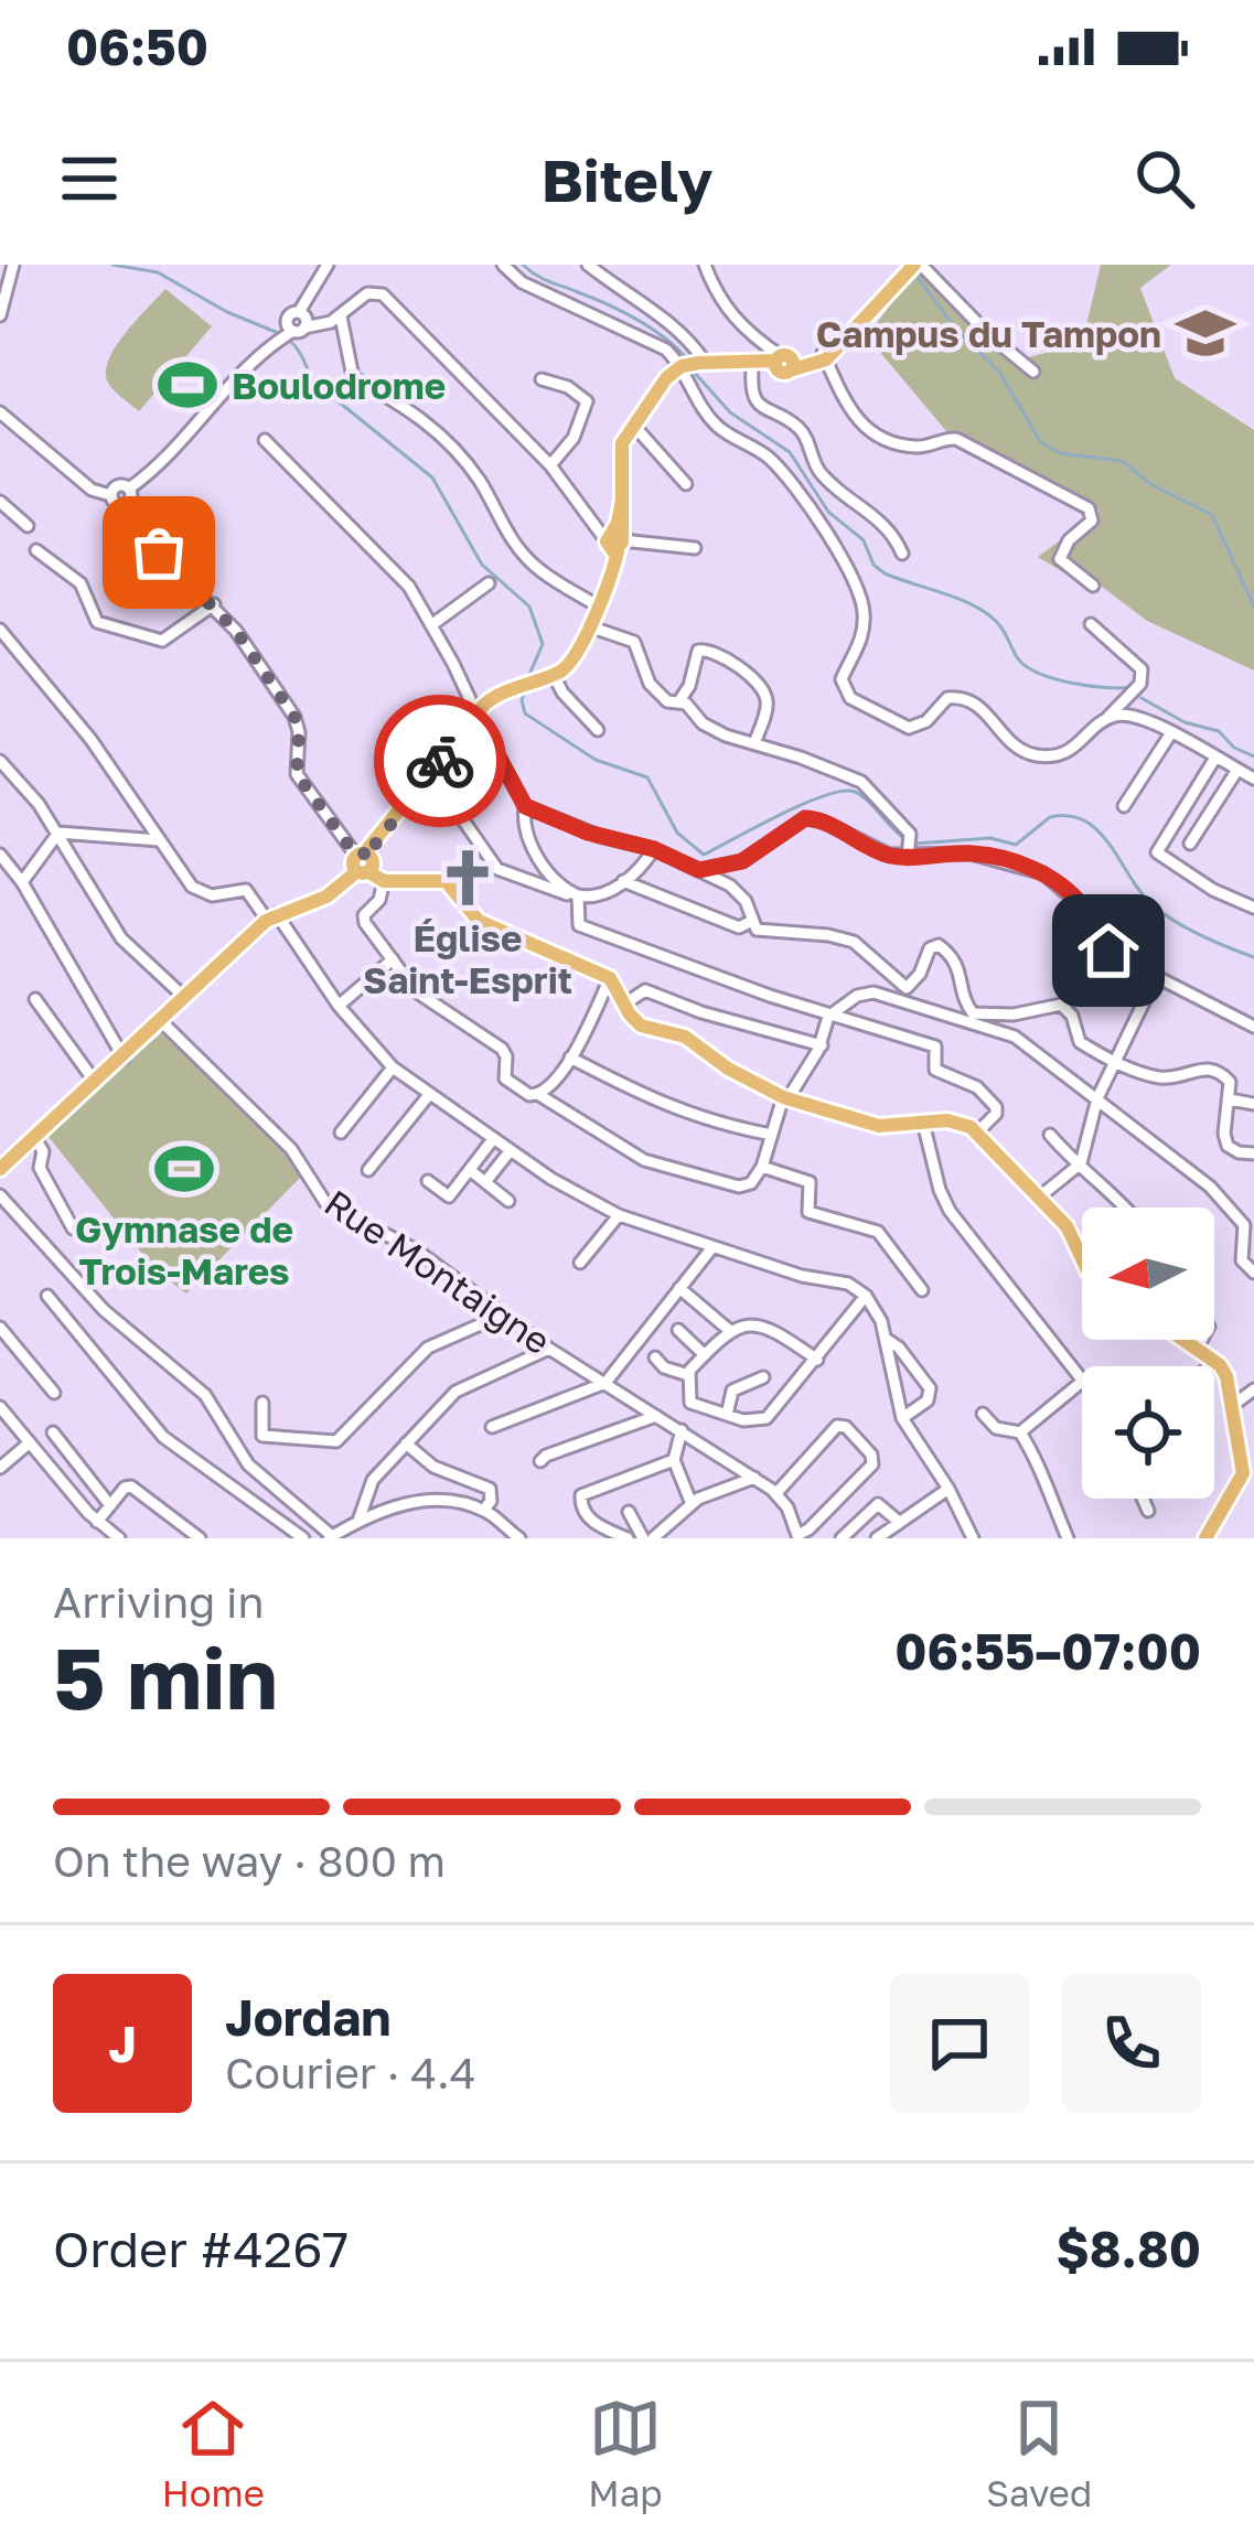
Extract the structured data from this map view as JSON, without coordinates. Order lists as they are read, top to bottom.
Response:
{
  "streets": {
    "street": ["Rue Montaigne"]
  },
  "places": {
    "school or university": ["Campus du Tampon"],
    "sports": ["Boulodrome", "Gymnase de Trois-Mares"],
    "church": ["Église Saint-Esprit"]
  },
  "north": "left",
  "page": {
    "status": "06:50",
    "header": "Bitely",
    "heading": ["5 min", "Arriving in", "06:55–07:00"],
    "panel": [
      "Jordan",
      "Courier · 4.4",
      "Order #4267",
      "$8.80"
    ],
    "bar": "On the way · 800 m",
    "round": "J",
    "tabs": ["Home", "Map", "Saved"]
  }
}
